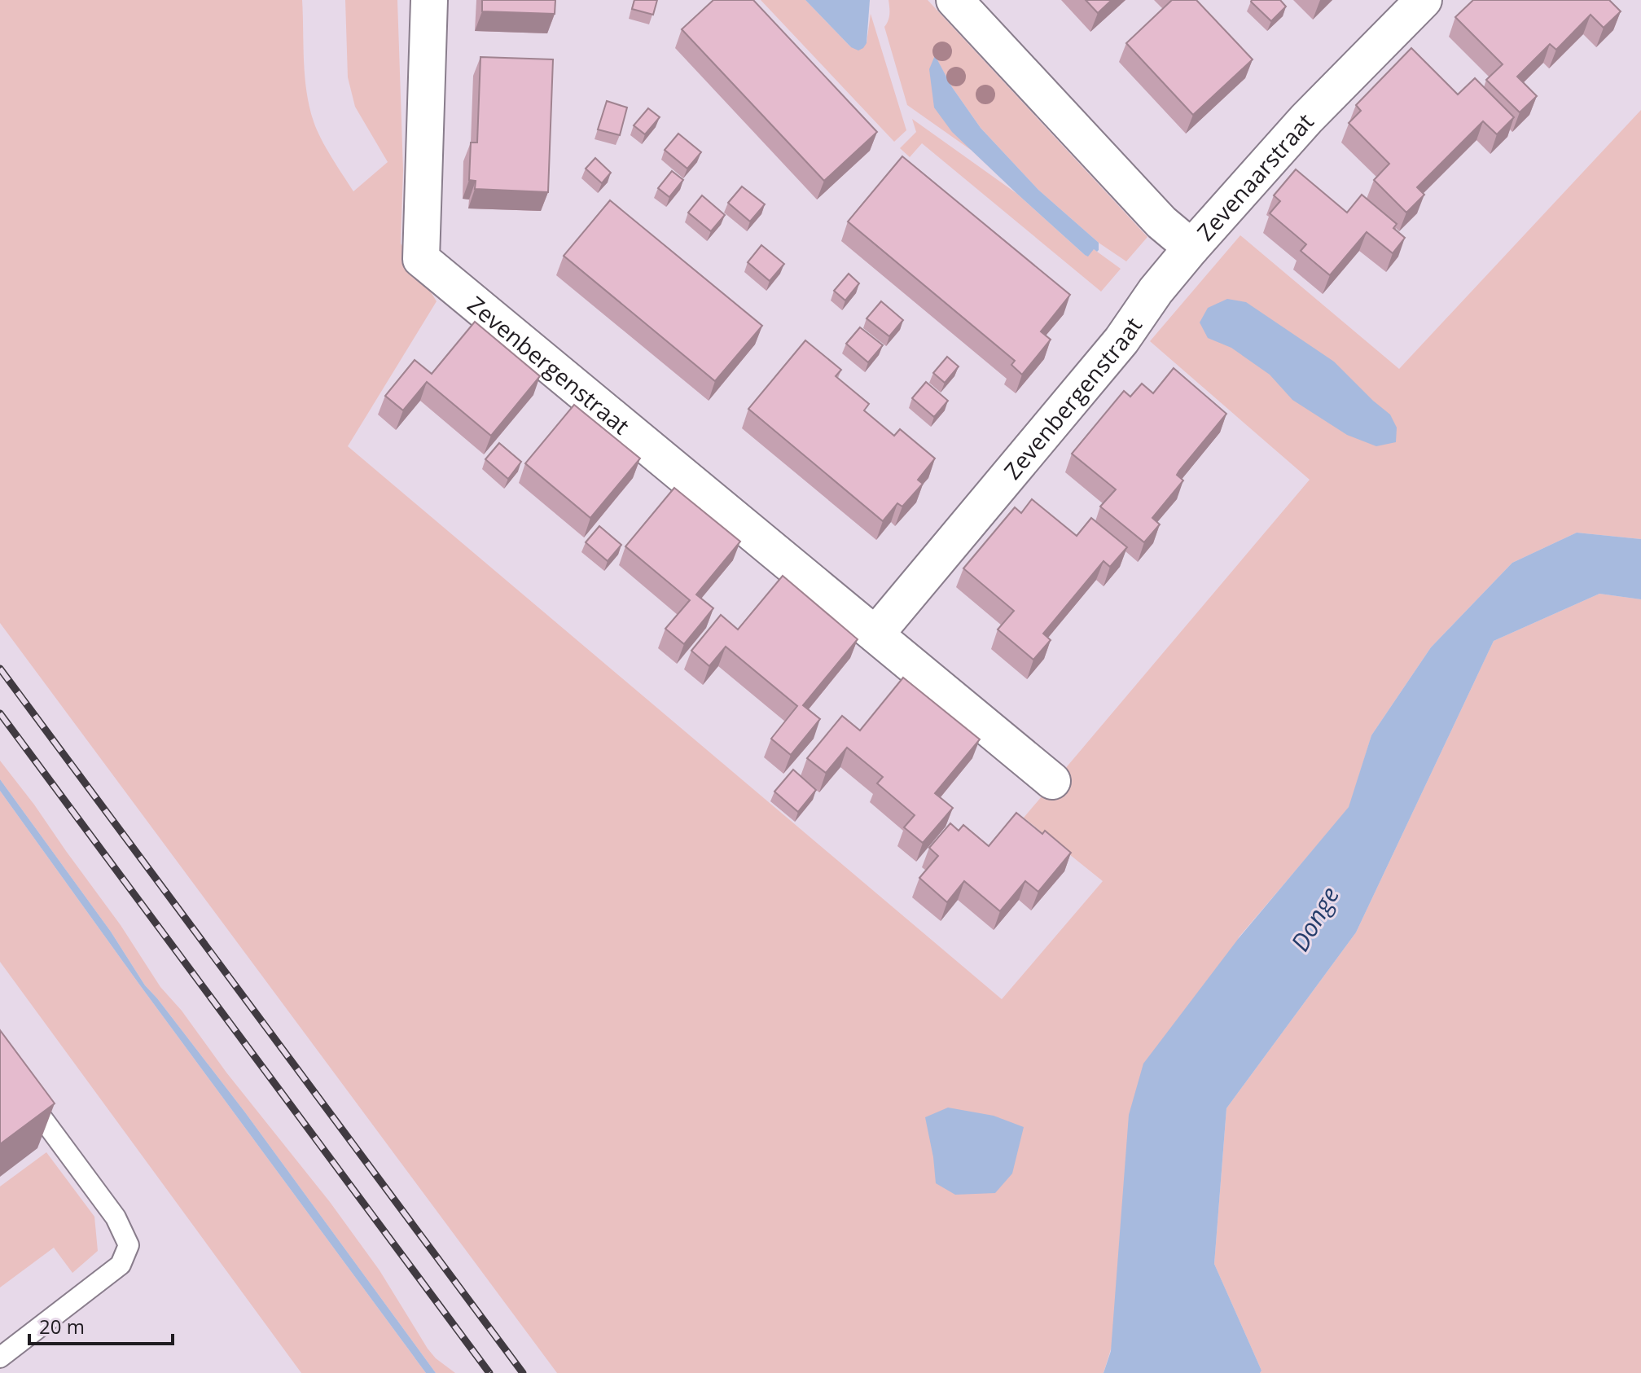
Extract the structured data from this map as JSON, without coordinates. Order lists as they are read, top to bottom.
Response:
{
  "streets": {
    "street": ["Zevenaarstraat", "Zevenbergenstraat"]
  },
  "crossings": [
    ["Zevenaarstraat", "Zevenbergenstraat"]
  ],
  "water": ["Donge"],
  "scale_bar": "20 m"
}
